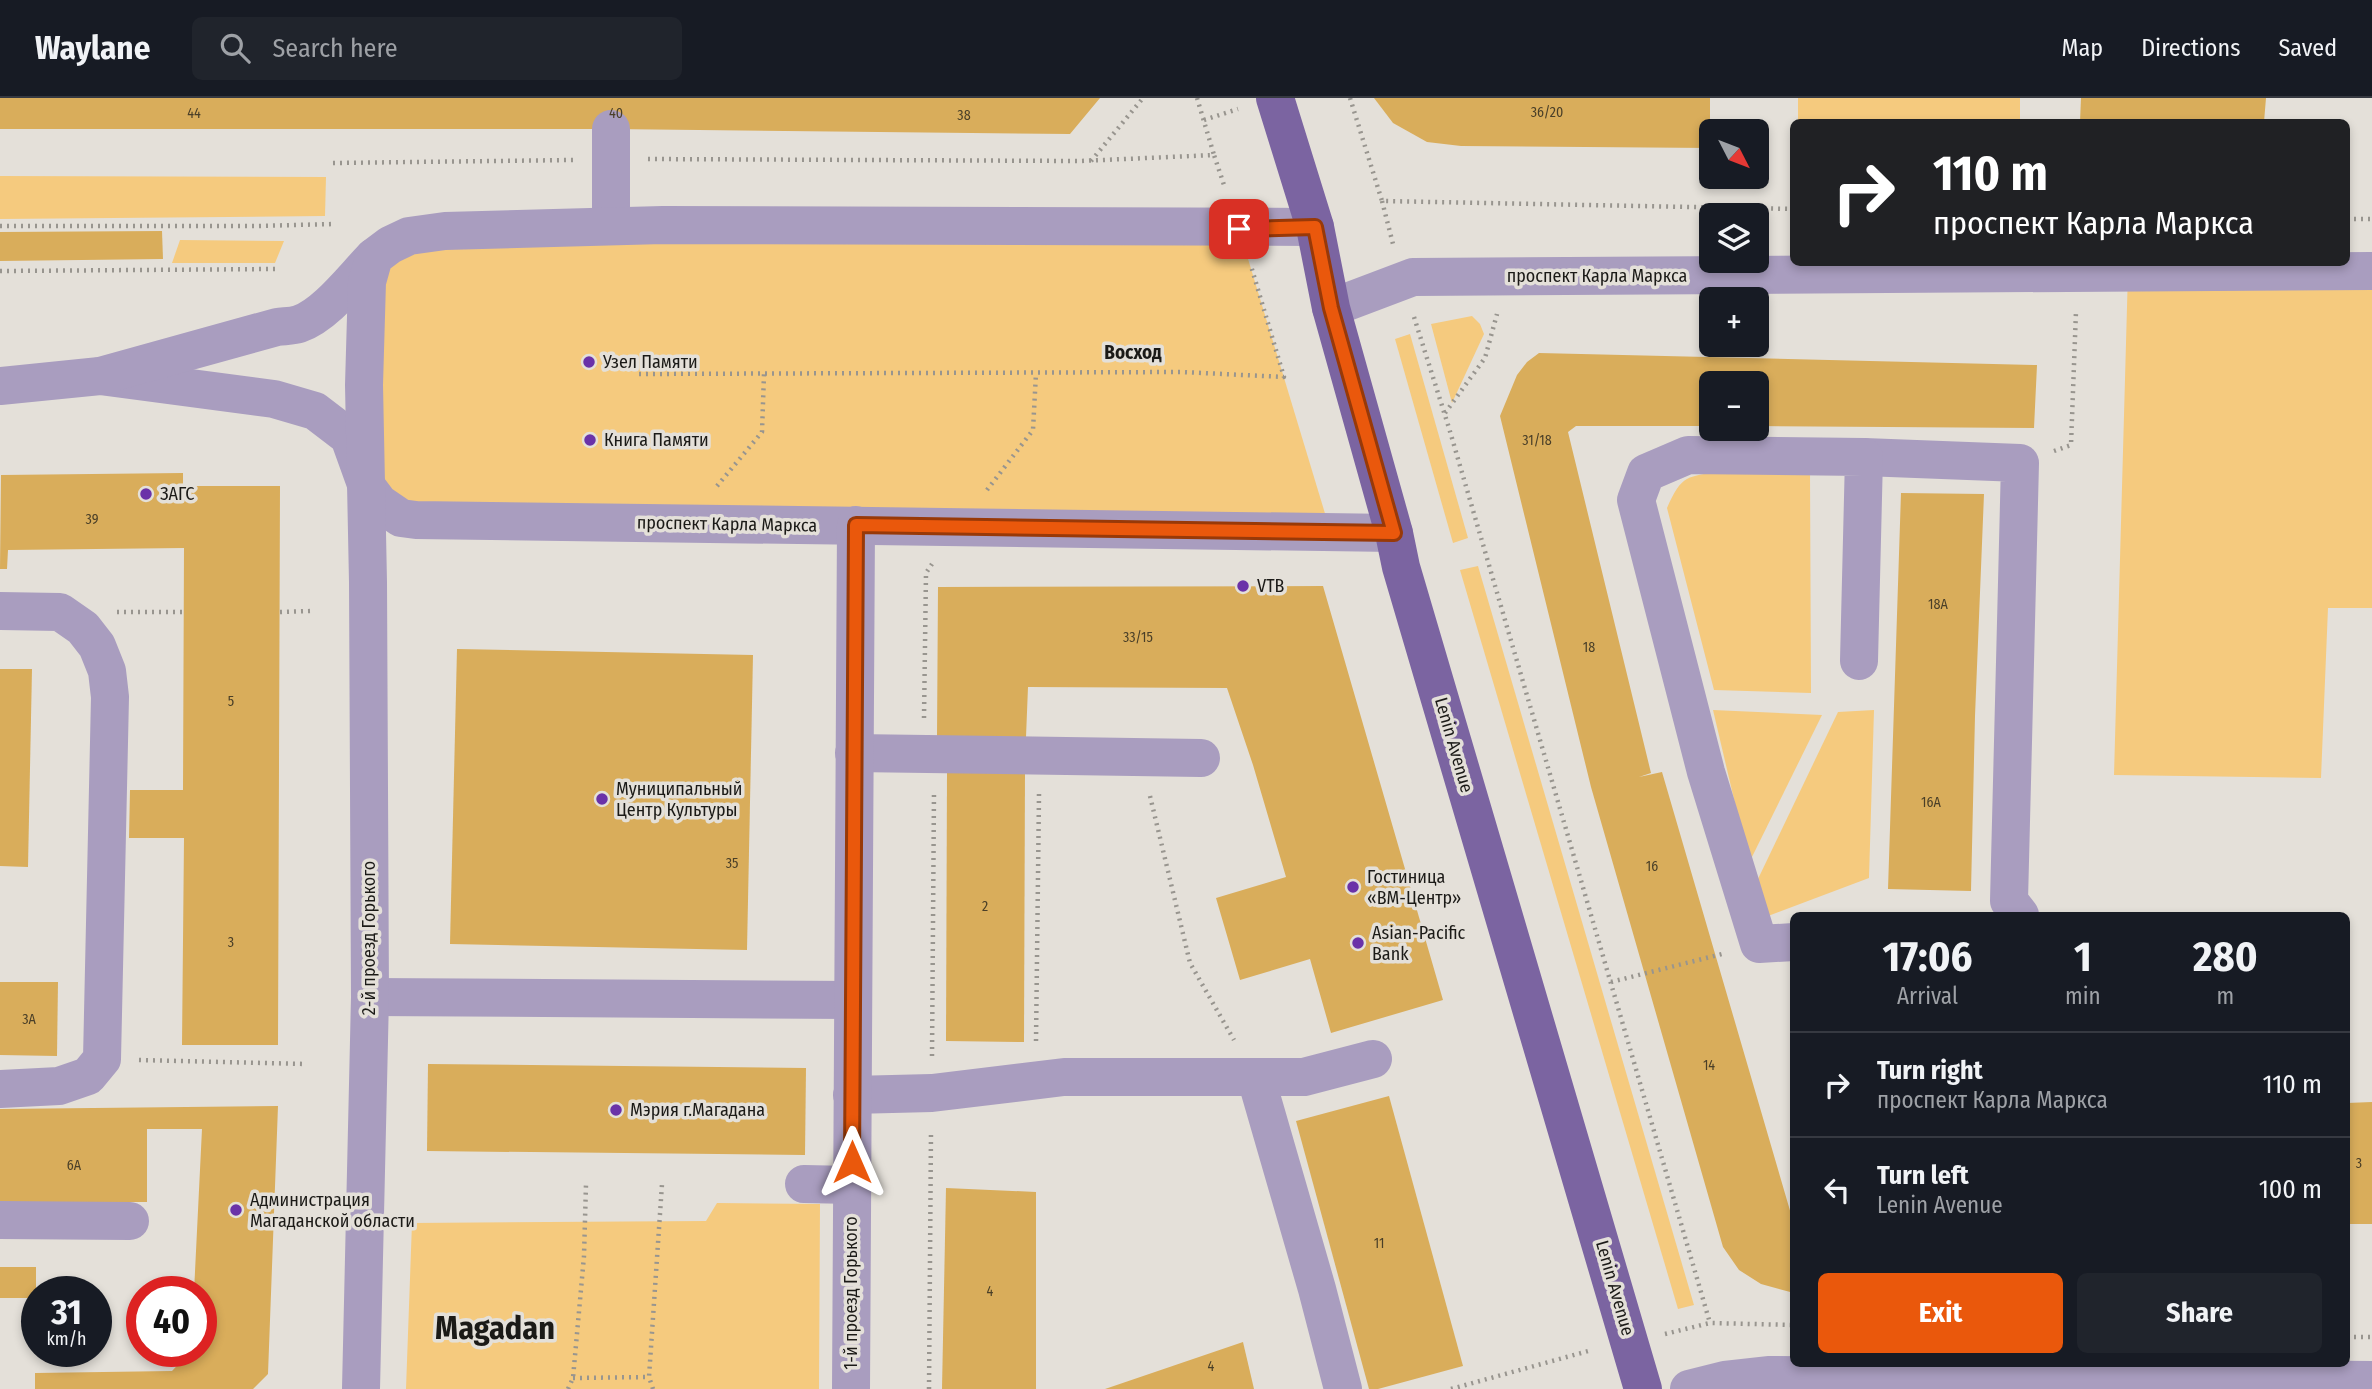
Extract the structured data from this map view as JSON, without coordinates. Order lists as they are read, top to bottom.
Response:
{
  "streets": {
    "main road": ["Lenin Avenue"],
    "street": ["проспект Карла Маркса", "2-й проезд Горького", "1-й проезд Горького"]
  },
  "crossings": [
    ["проспект Карла Маркса", "Lenin Avenue"],
    ["проспект Карла Маркса", "2-й проезд Горького"],
    ["проспект Карла Маркса", "1-й проезд Горького"]
  ],
  "districts": ["Восход", "Magadan"],
  "places": [
    "Узел Памяти",
    "Книга Памяти",
    "ЗАГС",
    "VTB",
    "Муниципальный Центр Культуры",
    "Гостиница «ВМ-Центр»",
    "Asian-Pacific Bank",
    "Мэрия г.Магадана",
    "Администрация Магаданской области"
  ],
  "house_numbers": [
    "36/20",
    "44",
    "40",
    "38",
    "31/18",
    "39",
    "18А",
    "33/15",
    "18",
    "5",
    "16А",
    "35",
    "16",
    "2",
    "3",
    "3А",
    "14",
    "3",
    "6А",
    "11",
    "4",
    "4"
  ],
  "north": "bottom right",
  "page": {
    "header": "Waylane",
    "search": "Search here",
    "nav": ["Map", "Directions", "Saved"],
    "map_buttons": ["+", "−"],
    "turn": ["110 m", "проспект Карла Маркса"],
    "eta": [
      "17:06",
      "Arrival",
      "1",
      "min",
      "280",
      "m"
    ],
    "list": [
      {
        "name": "Turn right",
        "note": "проспект Карла Маркса",
        "value": "110 m"
      },
      {
        "name": "Turn left",
        "note": "Lenin Avenue",
        "value": "100 m"
      }
    ],
    "buttons": ["Exit", "Share"],
    "speed": "31 km/h",
    "limit": "40"
  }
}
